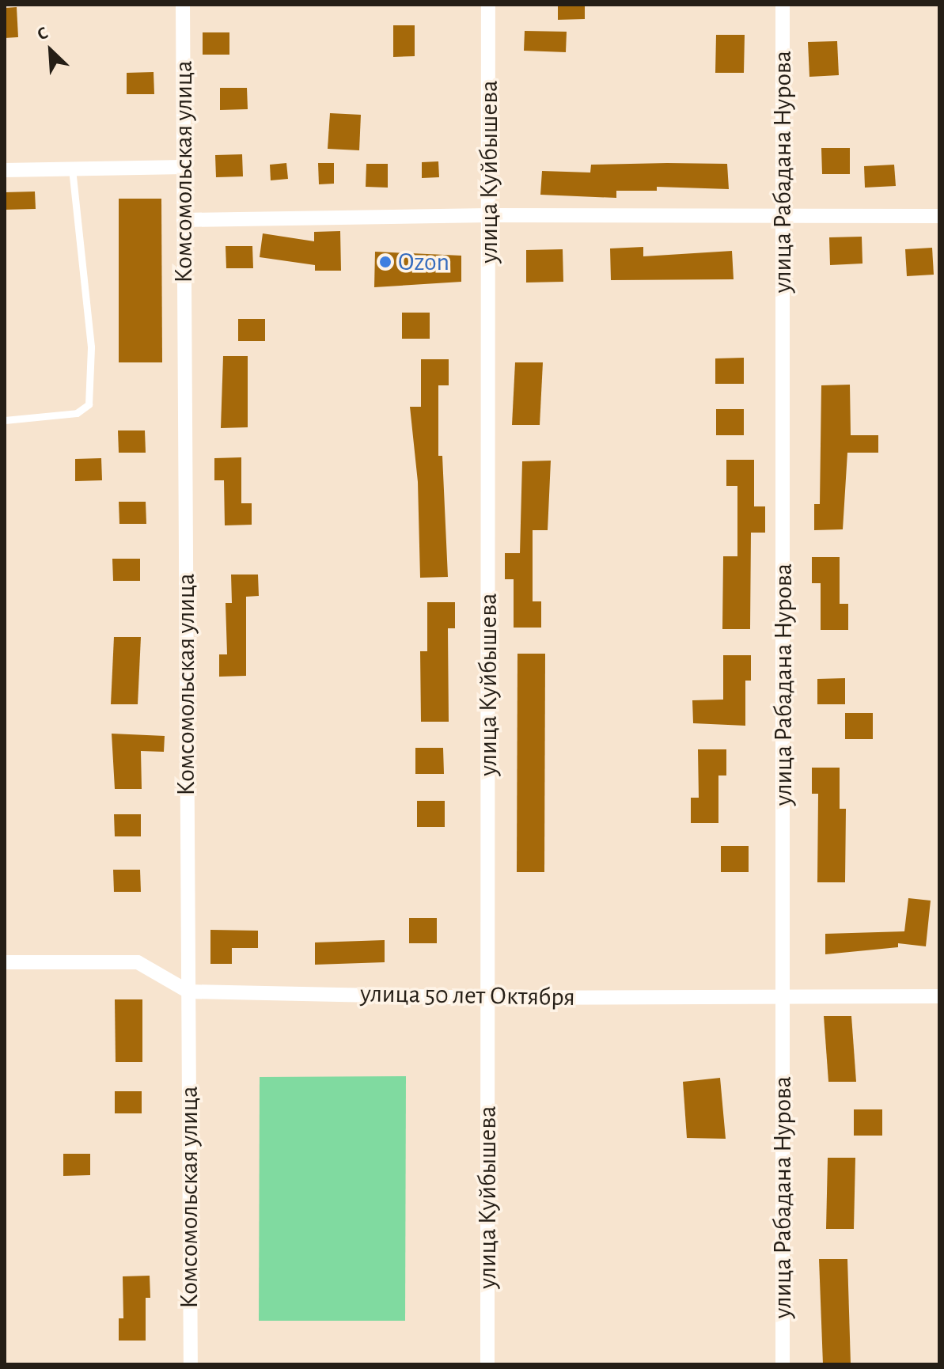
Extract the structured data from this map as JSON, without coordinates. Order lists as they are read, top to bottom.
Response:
{
  "streets": {
    "street": [
      "Комсомольская улица",
      "улица Куйбышева",
      "улица Рабадана Нурова",
      "улица 50 лет Октября"
    ]
  },
  "crossings": [
    ["Комсомольская улица", "улица 50 лет Октября"],
    ["улица Куйбышева", "улица 50 лет Октября"],
    ["улица Рабадана Нурова", "улица 50 лет Октября"]
  ],
  "places": ["Ozon"],
  "north": "top left"
}
